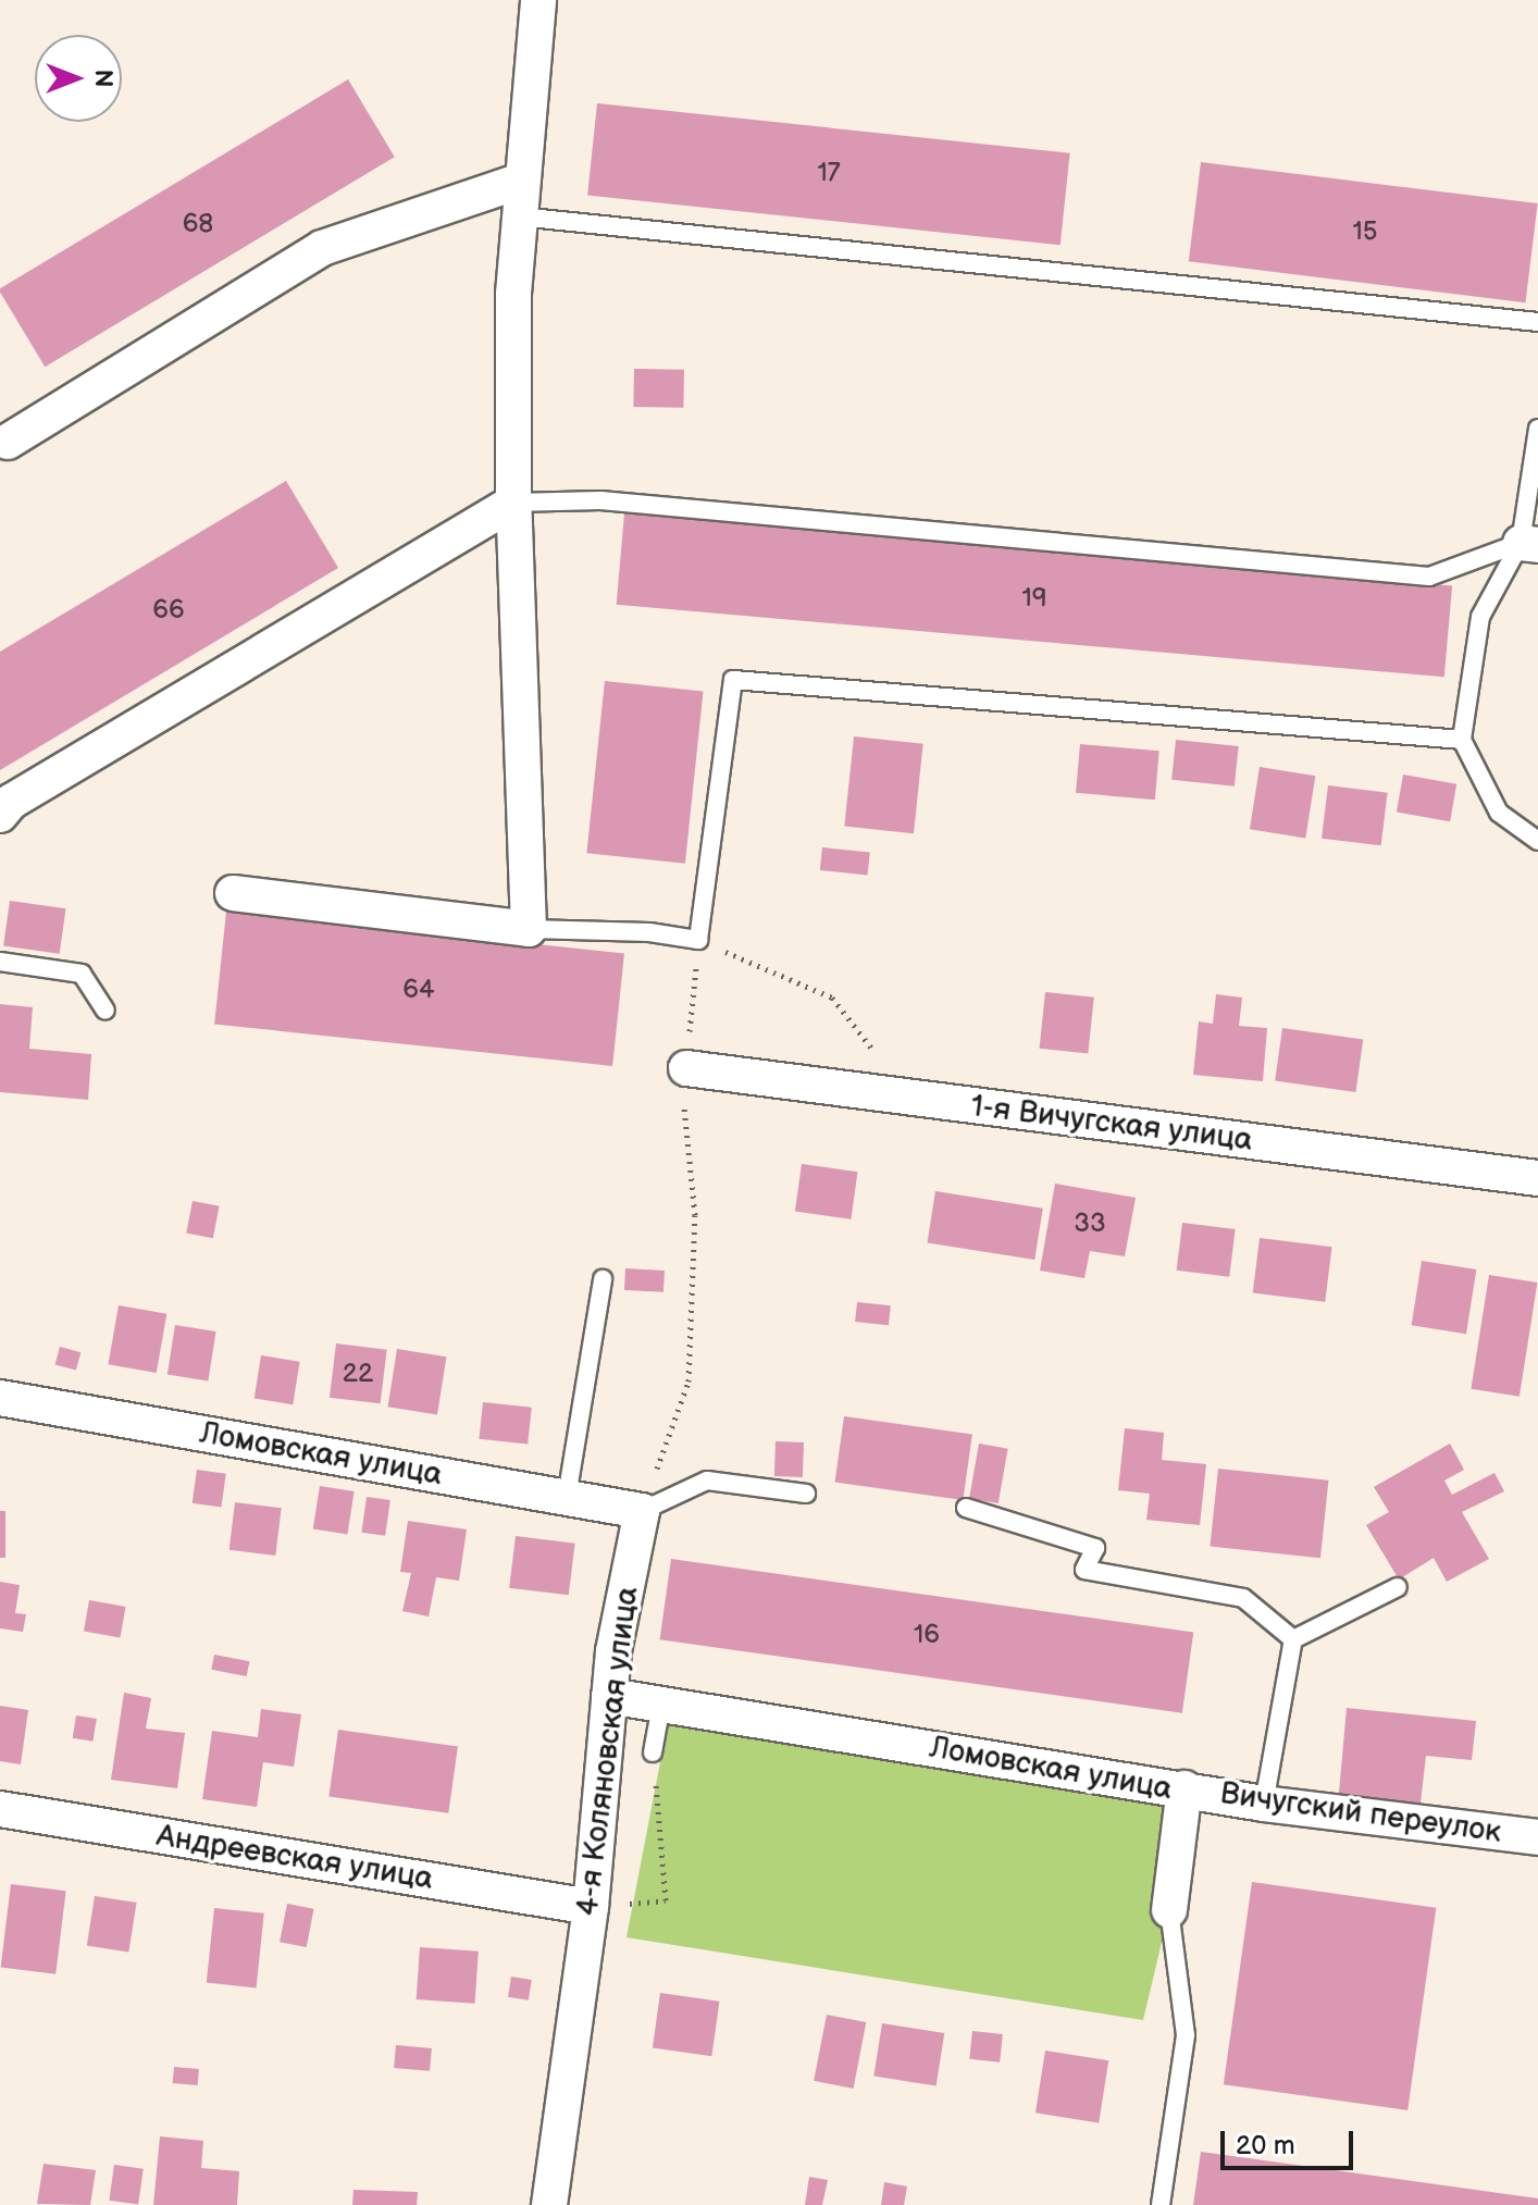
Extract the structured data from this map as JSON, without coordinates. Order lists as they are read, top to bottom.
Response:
{
  "streets": {
    "street": [
      "1-я Вичугская улица",
      "Ломовская улица",
      "4-я Коляновская улица",
      "Вичугский переулок",
      "Андреевская улица"
    ]
  },
  "crossings": [
    ["Ломовская улица", "4-я Коляновская улица"],
    ["Ломовская улица", "Вичугский переулок"],
    ["4-я Коляновская улица", "Андреевская улица"]
  ],
  "house_numbers": [
    "17",
    "68",
    "15",
    "19",
    "66",
    "64",
    "33",
    "22",
    "16"
  ],
  "scale_bar": "20 m",
  "north": "right"
}
